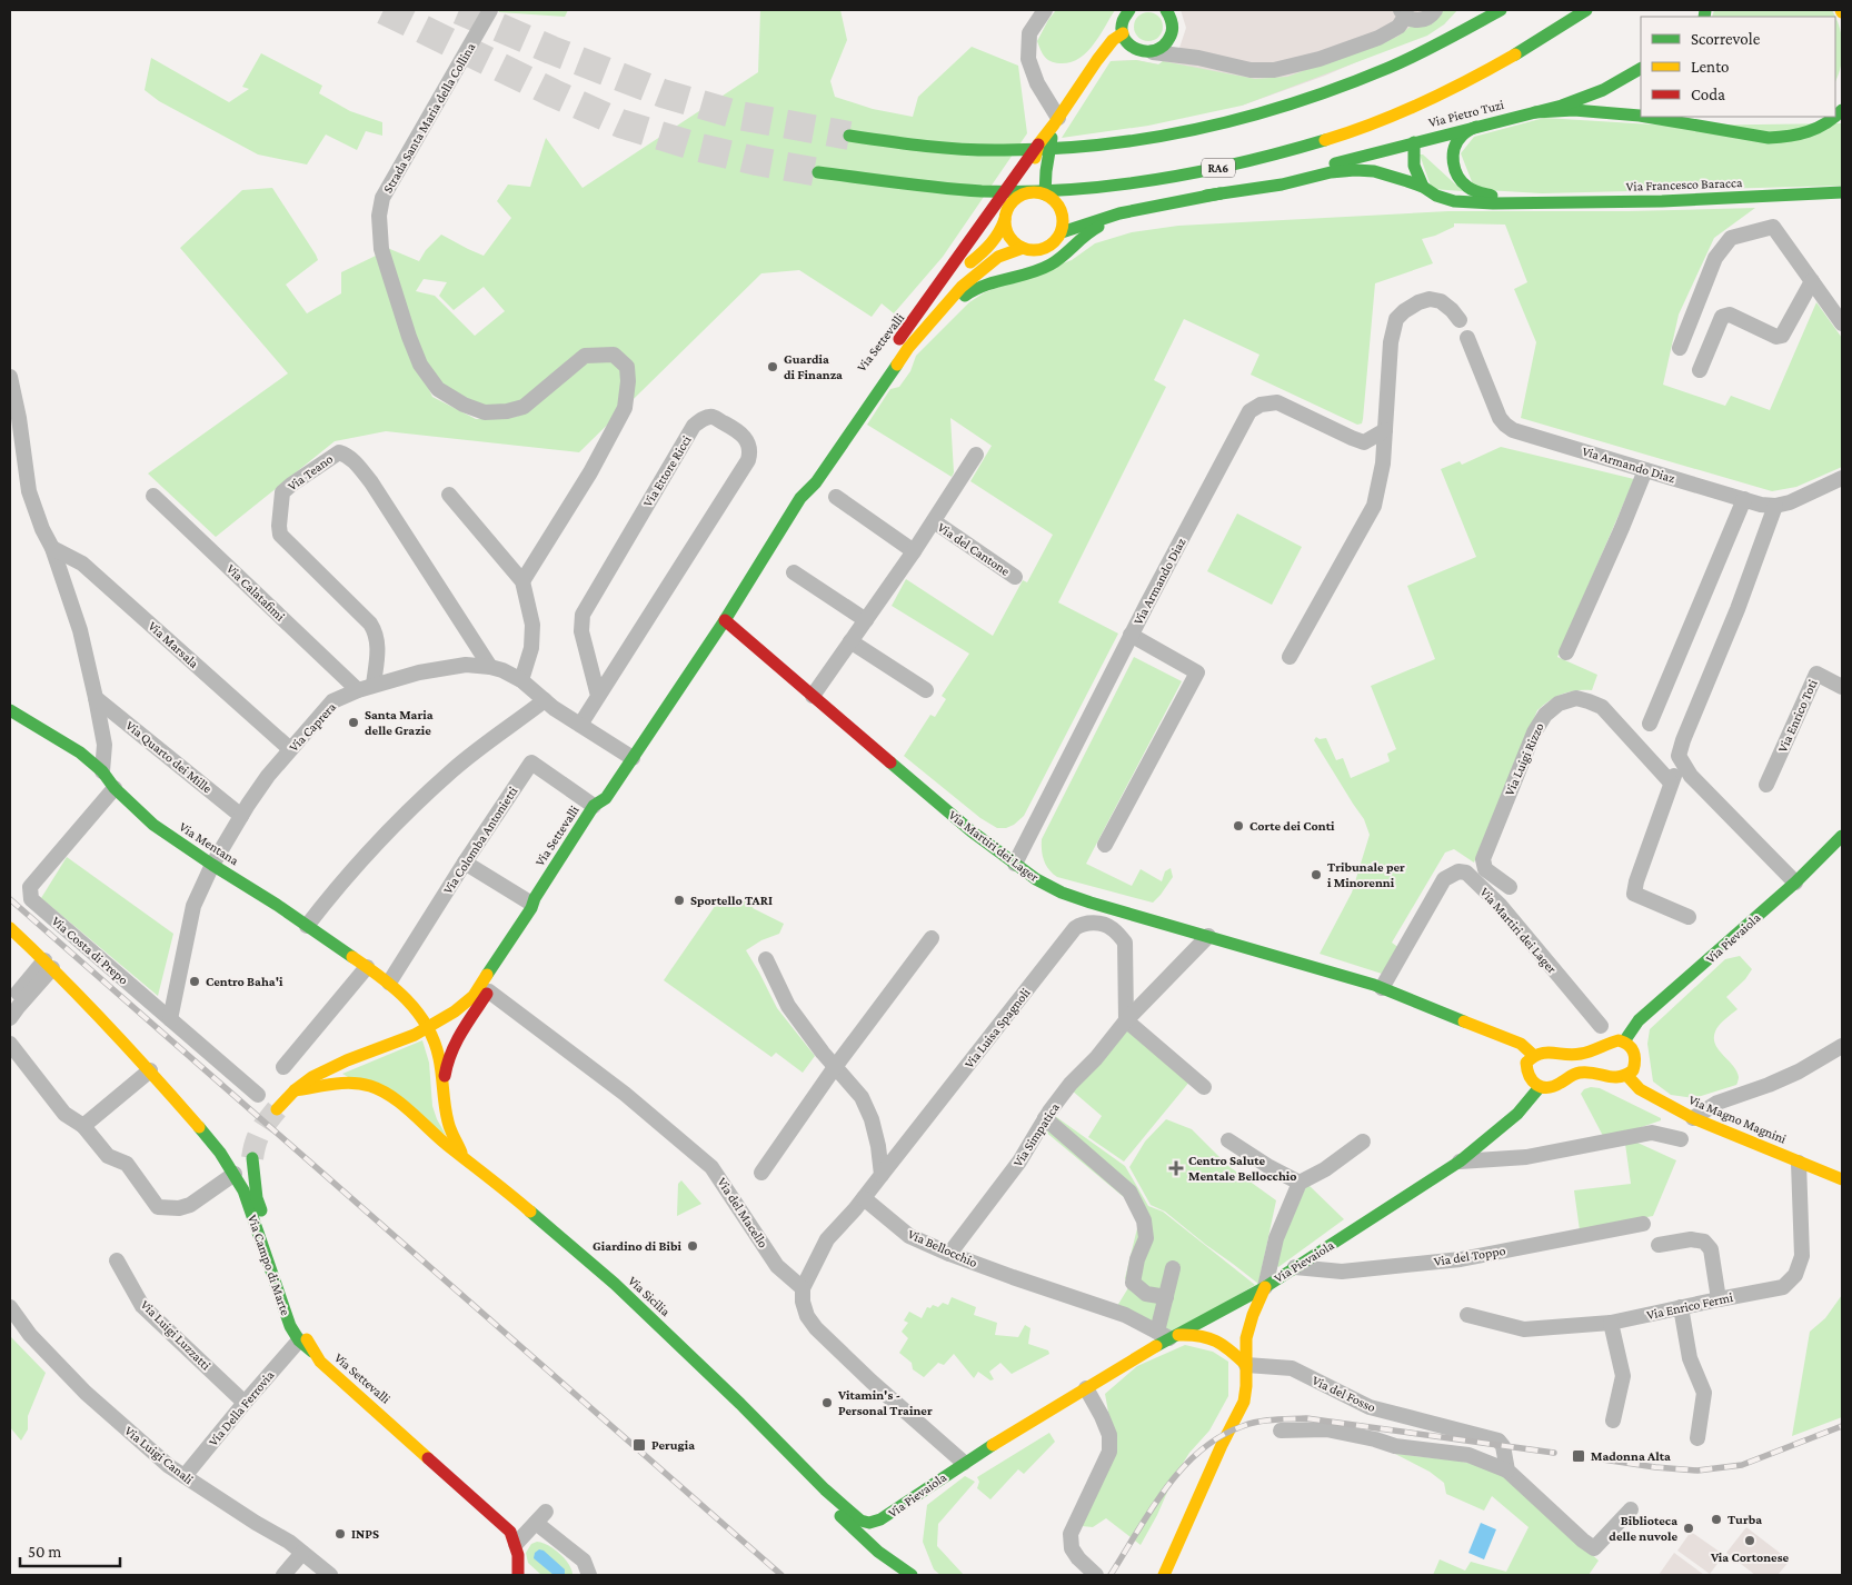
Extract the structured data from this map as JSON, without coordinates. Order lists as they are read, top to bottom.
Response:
{
  "streets": {
    "main road": [
      "Via Pietro Tuzi",
      "RA6",
      "Via Francesco Baracca",
      "Via Settevalli",
      "Via Mentana",
      "Via Martiri dei Lager",
      "Via Pievaiola",
      "Via Magno Magnini",
      "Via Campo di Marte",
      "Via Sicilia"
    ],
    "street": [
      "Strada Santa Maria della Collina",
      "Via Armando Diaz",
      "Via Ettore Ricci",
      "Via Teano",
      "Via del Cantone",
      "Via Calatafimi",
      "Via Marsala",
      "Via Enrico Toti",
      "Via Caprera",
      "Via Quarto dei Mille",
      "Via Luigi Rizzo",
      "Via Colomba Antonietti",
      "Via Costa di Prepo",
      "Via Luisa Spagnoli",
      "Via Simpatica",
      "Via del Macello",
      "Via Bellocchio",
      "Via del Toppo",
      "Via Enrico Fermi",
      "Via Luigi Luzzatti",
      "Via del Fosso",
      "Via Della Ferrovia",
      "Via Luigi Canali"
    ]
  },
  "crossings": [
    ["Via Pietro Tuzi", "Via Settevalli"],
    ["Via Settevalli", "Via Caprera"],
    ["Via Settevalli", "Via Colomba Antonietti"],
    ["Via Settevalli", "Via Martiri dei Lager"],
    ["Via Settevalli", "Via Campo di Marte"],
    ["Via Settevalli", "Via Sicilia"],
    ["Via Armando Diaz", "Via Martiri dei Lager"],
    ["Via Ettore Ricci", "Via Caprera"],
    ["Via Teano", "Via Caprera"],
    ["Via del Cantone", "Via Martiri dei Lager"],
    ["Via Calatafimi", "Via Caprera"],
    ["Via Marsala", "Via Caprera"],
    ["Via Caprera", "Via Quarto dei Mille"],
    ["Via Caprera", "Via Mentana"],
    ["Via Caprera", "Via Costa di Prepo"],
    ["Via Colomba Antonietti", "Via Mentana"],
    ["Via Mentana", "Via Costa di Prepo"],
    ["Via Martiri dei Lager", "Via Simpatica"],
    ["Via Pievaiola", "Via Bellocchio"],
    ["Via Pievaiola", "Via del Toppo"],
    ["Via Pievaiola", "Via Sicilia"],
    ["Via Luisa Spagnoli", "Via Simpatica"],
    ["Via Magno Magnini", "Via Enrico Fermi"],
    ["Via Simpatica", "Via Bellocchio"],
    ["Via Campo di Marte", "Via Della Ferrovia"],
    ["Via Luigi Luzzatti", "Via Della Ferrovia"],
    ["Via Della Ferrovia", "Via Luigi Canali"]
  ],
  "places": {
    "other": [
      "Guardia di Finanza",
      "Santa Maria delle Grazie",
      "Corte dei Conti",
      "Tribunale per i Minorenni",
      "Sportello TARI",
      "Centro Baha'i",
      "Giardino di Bibi",
      "Vitamin's - Personal Trainer",
      "Turba",
      "Biblioteca delle nuvole",
      "INPS",
      "Via Cortonese"
    ],
    "health": ["Centro Salute Mentale Bellocchio"],
    "transit": ["Perugia", "Madonna Alta"]
  },
  "legend": ["Scorrevole", "Lento", "Coda"],
  "scale_bar": "50 m"
}
